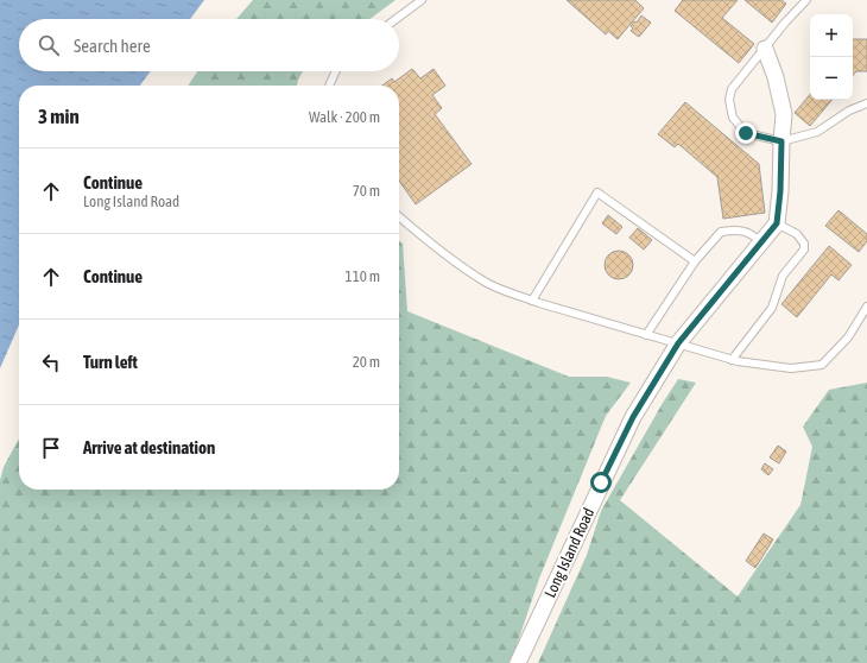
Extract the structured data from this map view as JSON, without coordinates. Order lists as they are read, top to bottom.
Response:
{
  "streets": {
    "street": ["Long Island Road"]
  },
  "page": {
    "map_buttons": ["+", "−"],
    "search": "Search here",
    "heading": ["3 min", "Walk · 200 m"],
    "list": [
      ["Continue", "Long Island Road", "70 m"],
      ["Continue", "110 m"],
      ["Turn left", "20 m"],
      "Arrive at destination"
    ]
  }
}
